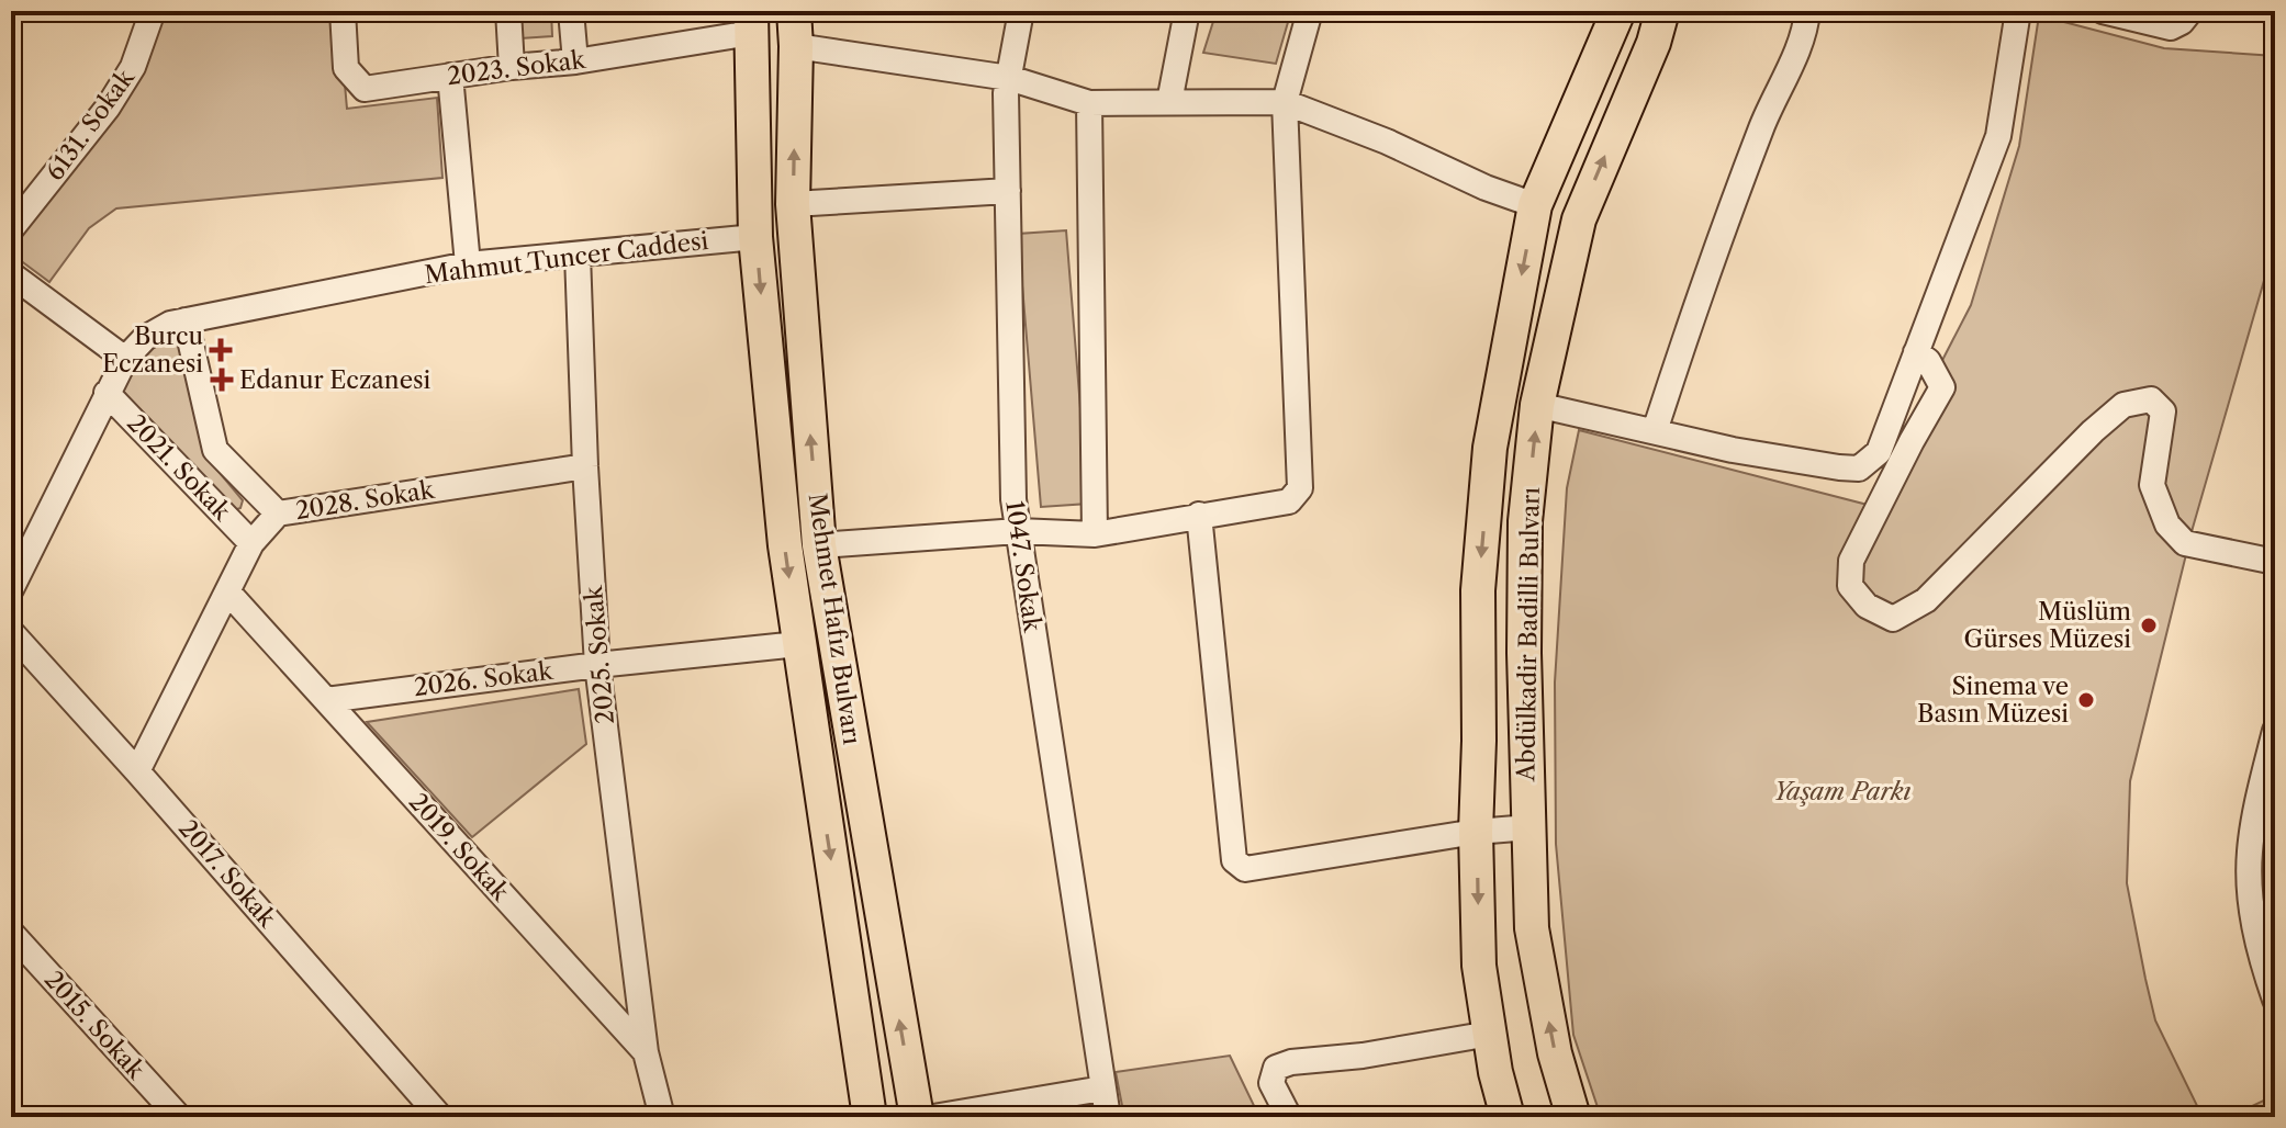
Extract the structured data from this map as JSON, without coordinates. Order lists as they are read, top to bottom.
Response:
{
  "streets": {
    "main road": ["Mehmet Hafız Bulvarı", "Abdülkadir Badilli Bulvarı"],
    "street": [
      "2023. Sokak",
      "6131. Sokak",
      "Mahmut Tuncer Caddesi",
      "2021. Sokak",
      "2028. Sokak",
      "1047. Sokak",
      "2025. Sokak",
      "2026. Sokak",
      "2019. Sokak",
      "2017. Sokak",
      "2015. Sokak"
    ]
  },
  "crossings": [
    ["2023. Sokak", "Mehmet Hafız Bulvarı"],
    ["Mahmut Tuncer Caddesi", "2021. Sokak"],
    ["Mahmut Tuncer Caddesi", "Mehmet Hafız Bulvarı"],
    ["Mahmut Tuncer Caddesi", "2025. Sokak"],
    ["2021. Sokak", "2028. Sokak"],
    ["2028. Sokak", "2025. Sokak"],
    ["2028. Sokak", "2019. Sokak"],
    ["2028. Sokak", "2017. Sokak"],
    ["Mehmet Hafız Bulvarı", "2026. Sokak"],
    ["2025. Sokak", "2026. Sokak"],
    ["2025. Sokak", "2019. Sokak"],
    ["2026. Sokak", "2019. Sokak"]
  ],
  "parks": ["Yaşam Parkı"],
  "places": {
    "health": ["Burcu Eczanesi", "Edanur Eczanesi"],
    "other": ["Müslüm Gürses Müzesi", "Sinema ve Basın Müzesi"]
  }
}
